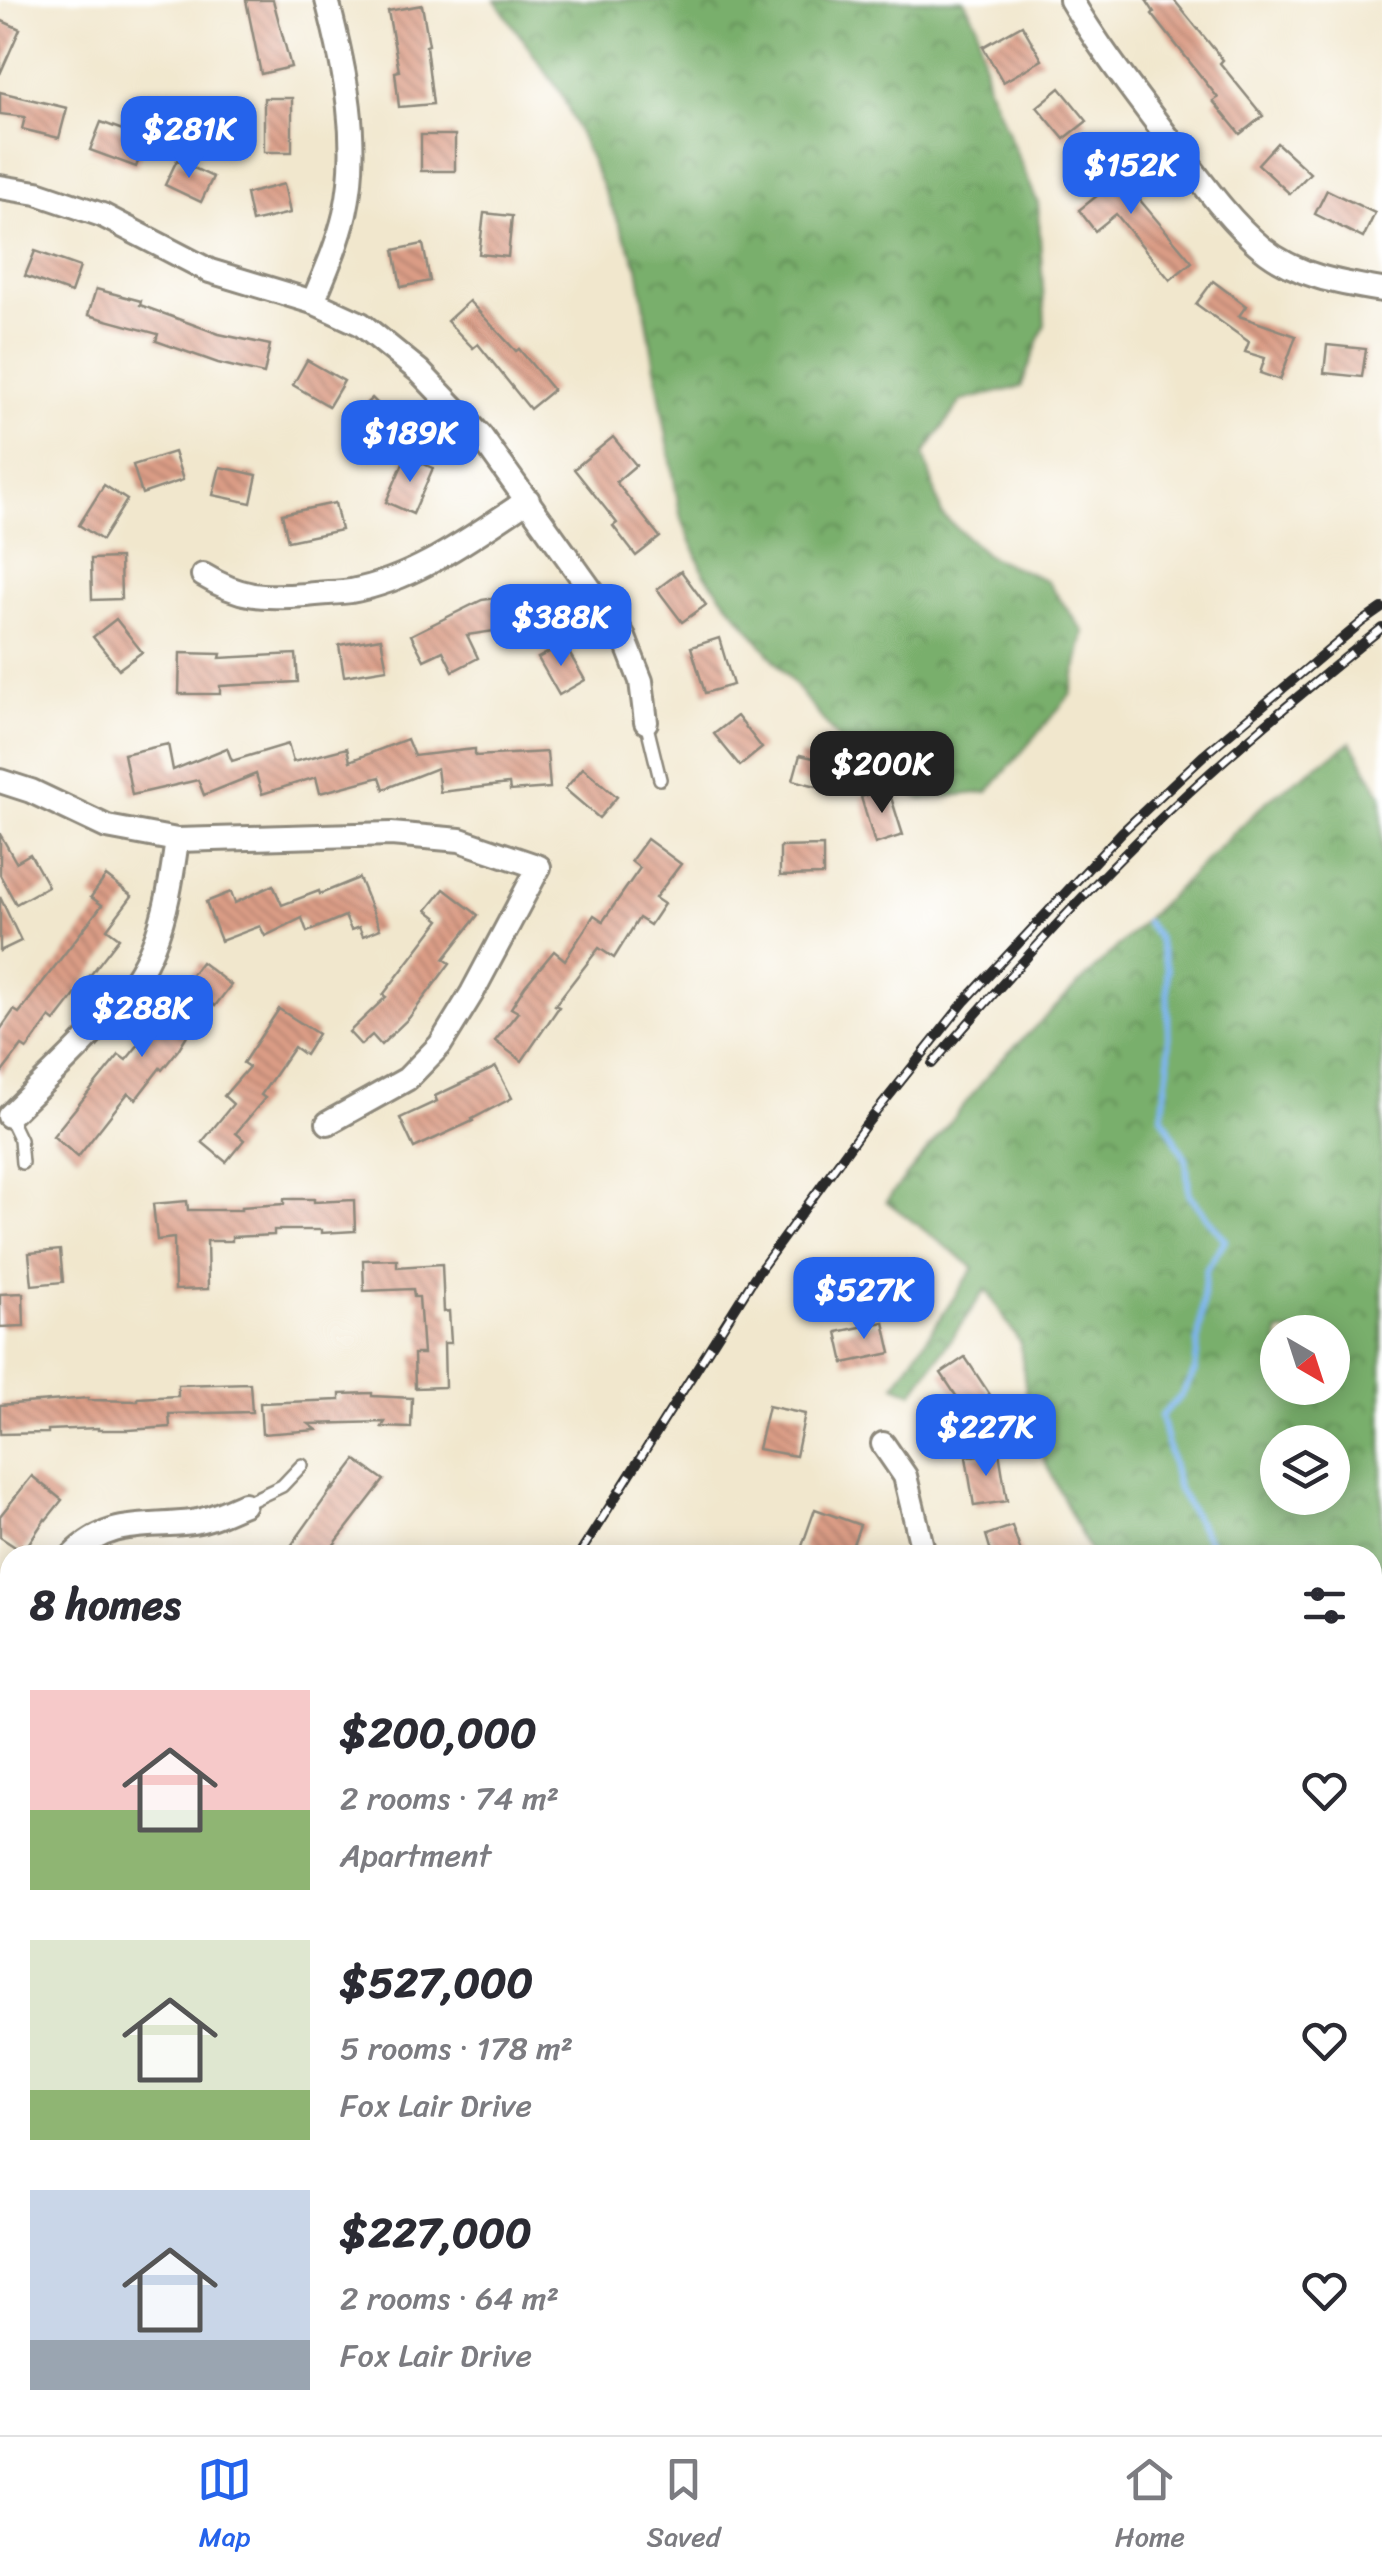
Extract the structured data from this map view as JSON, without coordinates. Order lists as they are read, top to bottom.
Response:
{
  "north": "bottom right",
  "page": {
    "price": [
      "$281K",
      "$152K",
      "$189K",
      "$388K",
      "$200K",
      "$288K",
      "$527K",
      "$227K"
    ],
    "heading": "8 homes",
    "list": [
      {
        "name": "$200,000",
        "note": "2 rooms · 74 m² · Apartment"
      },
      {
        "name": "$527,000",
        "note": "5 rooms · 178 m² · Fox Lair Drive"
      },
      {
        "name": "$227,000",
        "note": "2 rooms · 64 m² · Fox Lair Drive"
      }
    ],
    "tabs": ["Map", "Saved", "Home"]
  }
}
